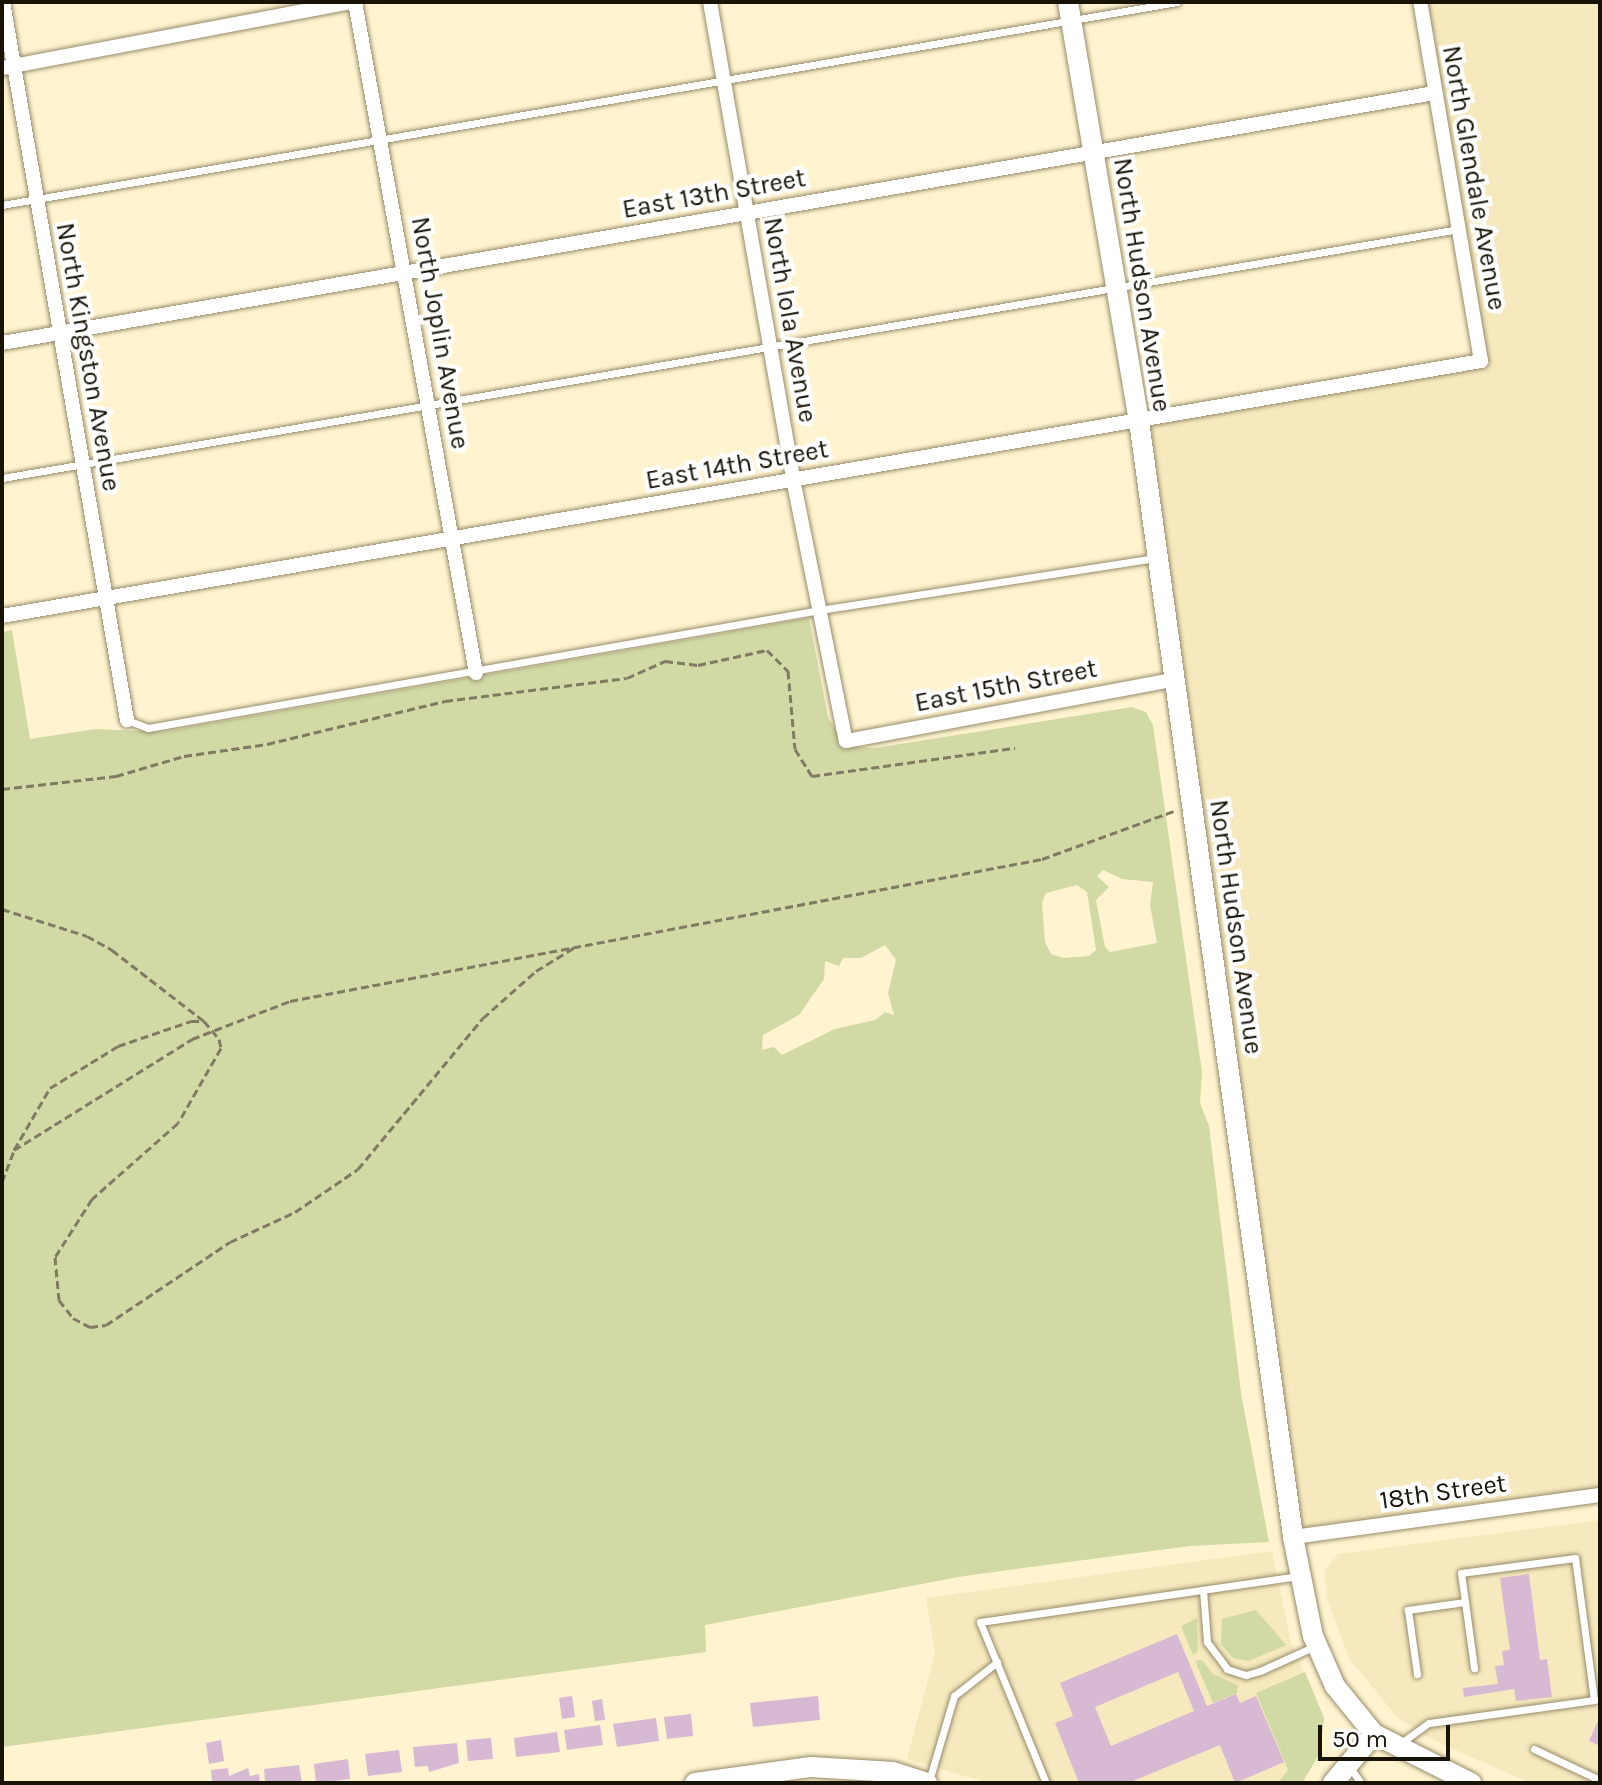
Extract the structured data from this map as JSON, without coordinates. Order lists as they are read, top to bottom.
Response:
{
  "streets": {
    "main road": ["North Hudson Avenue"],
    "street": [
      "North Glendale Avenue",
      "East 13th Street",
      "North Iola Avenue",
      "North Joplin Avenue",
      "North Kingston Avenue",
      "East 14th Street",
      "East 15th Street",
      "18th Street"
    ]
  },
  "crossings": [
    ["North Glendale Avenue", "East 13th Street"],
    ["North Glendale Avenue", "East 14th Street"],
    ["East 13th Street", "North Hudson Avenue"],
    ["East 13th Street", "North Iola Avenue"],
    ["East 13th Street", "North Joplin Avenue"],
    ["East 13th Street", "North Kingston Avenue"],
    ["North Hudson Avenue", "East 14th Street"],
    ["North Hudson Avenue", "East 15th Street"],
    ["North Hudson Avenue", "18th Street"],
    ["North Iola Avenue", "East 14th Street"],
    ["North Iola Avenue", "East 15th Street"],
    ["North Joplin Avenue", "East 14th Street"],
    ["North Kingston Avenue", "East 14th Street"]
  ],
  "scale_bar": "50 m"
}
